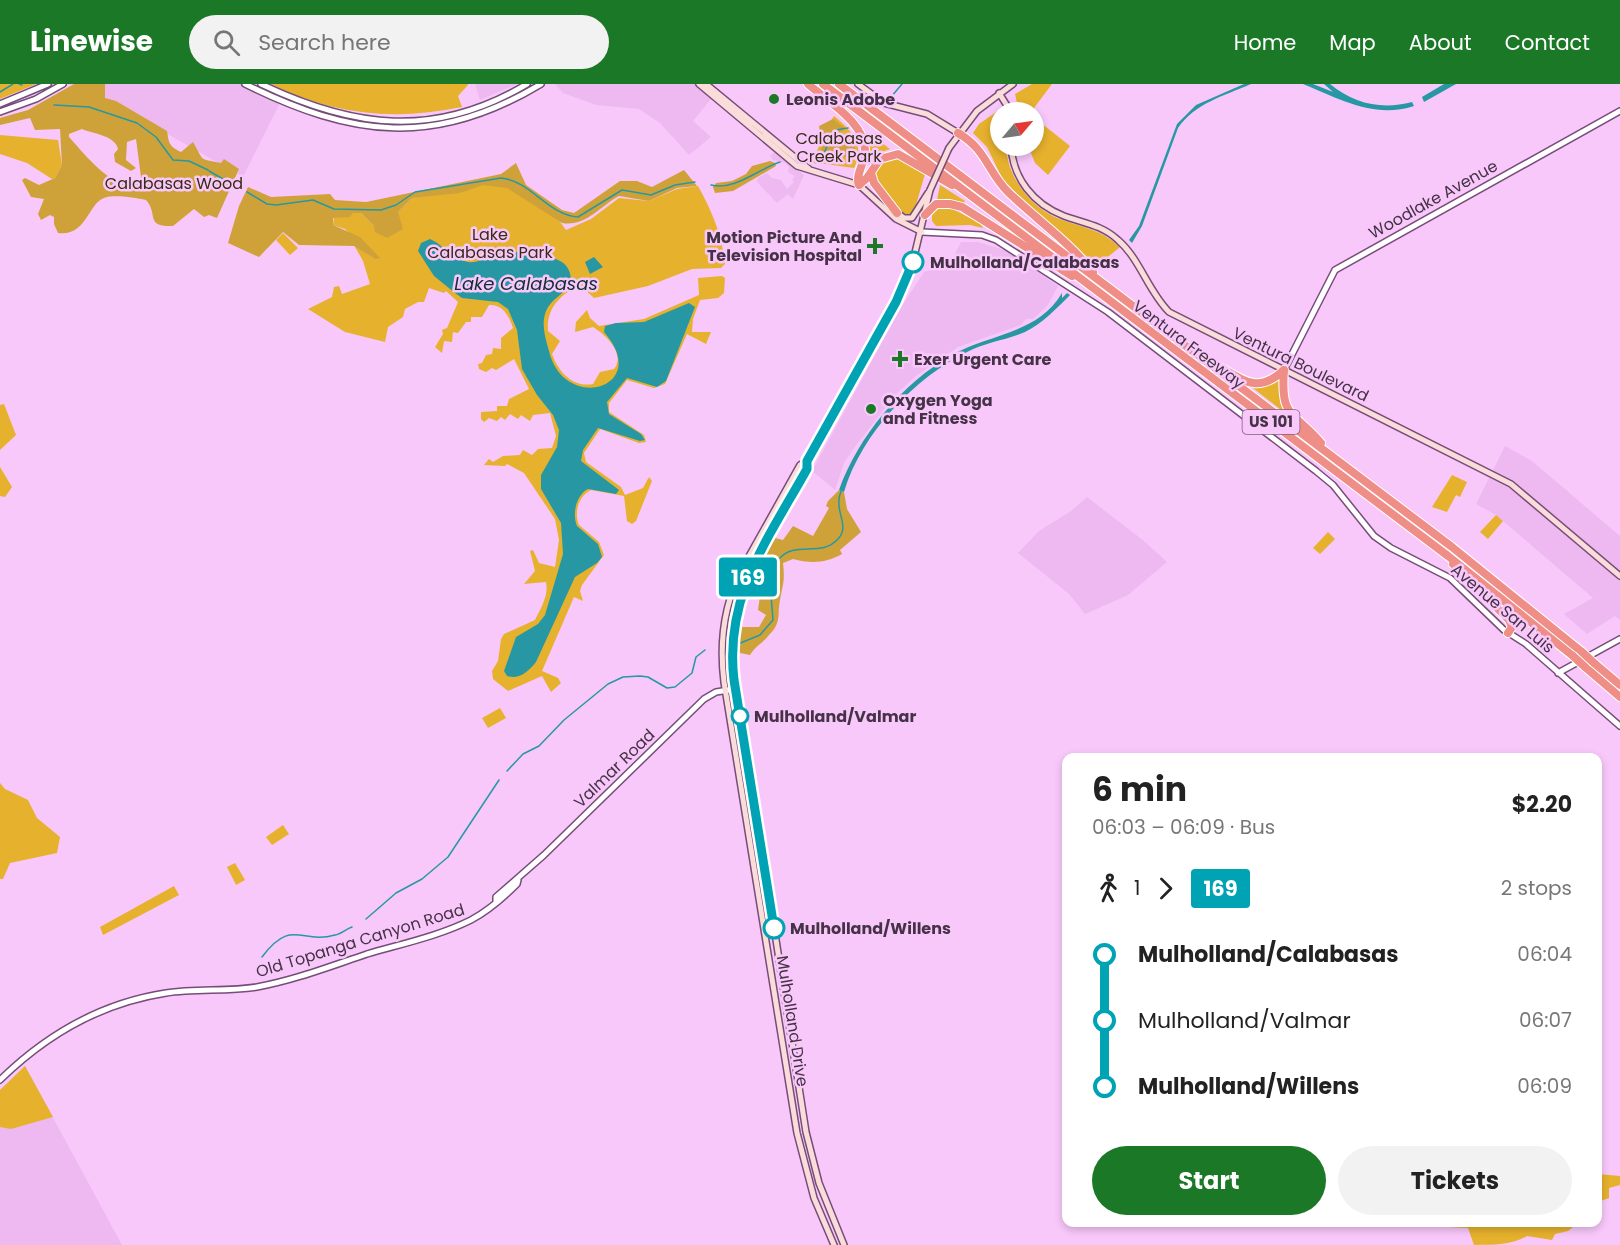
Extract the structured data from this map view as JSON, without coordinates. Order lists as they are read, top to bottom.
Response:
{
  "streets": {
    "highway": ["Ventura Freeway", "US 101"],
    "main road": ["Ventura Boulevard", "Mulholland Drive"],
    "street": [
      "Woodlake Avenue",
      "Avenue San Luis",
      "Valmar Road",
      "Old Topanga Canyon Road"
    ]
  },
  "crossings": [
    ["Woodlake Avenue", "Ventura Boulevard"],
    ["Avenue San Luis", "Mulholland Drive"],
    ["Valmar Road", "Old Topanga Canyon Road"],
    ["Valmar Road", "Mulholland Drive"]
  ],
  "water": ["Lake Calabasas"],
  "parks": ["Calabasas Creek Park", "Calabasas Wood", "Lake Calabasas Park"],
  "places": {
    "other": [
      "Leonis Adobe",
      "Mulholland/Calabasas",
      "Oxygen Yoga and Fitness",
      "Mulholland/Valmar",
      "Mulholland/Willens"
    ],
    "health": ["Motion Picture And Television Hospital", "Exer Urgent Care"]
  },
  "lines": ["bus line 169"],
  "north": "top right",
  "page": {
    "header": "Linewise",
    "search": "Search here",
    "nav": [
      "Home",
      "Map",
      "About",
      "Contact"
    ],
    "on_map": "169",
    "heading": ["6 min", "06:03 – 06:09 · Bus", "$2.20"],
    "legs": ["1", "169", "2 stops"],
    "list": [
      {
        "name": "Mulholland/Calabasas",
        "value": "06:04"
      },
      {
        "name": "Mulholland/Valmar",
        "value": "06:07"
      },
      {
        "name": "Mulholland/Willens",
        "value": "06:09"
      }
    ],
    "buttons": ["Start", "Tickets"]
  }
}
